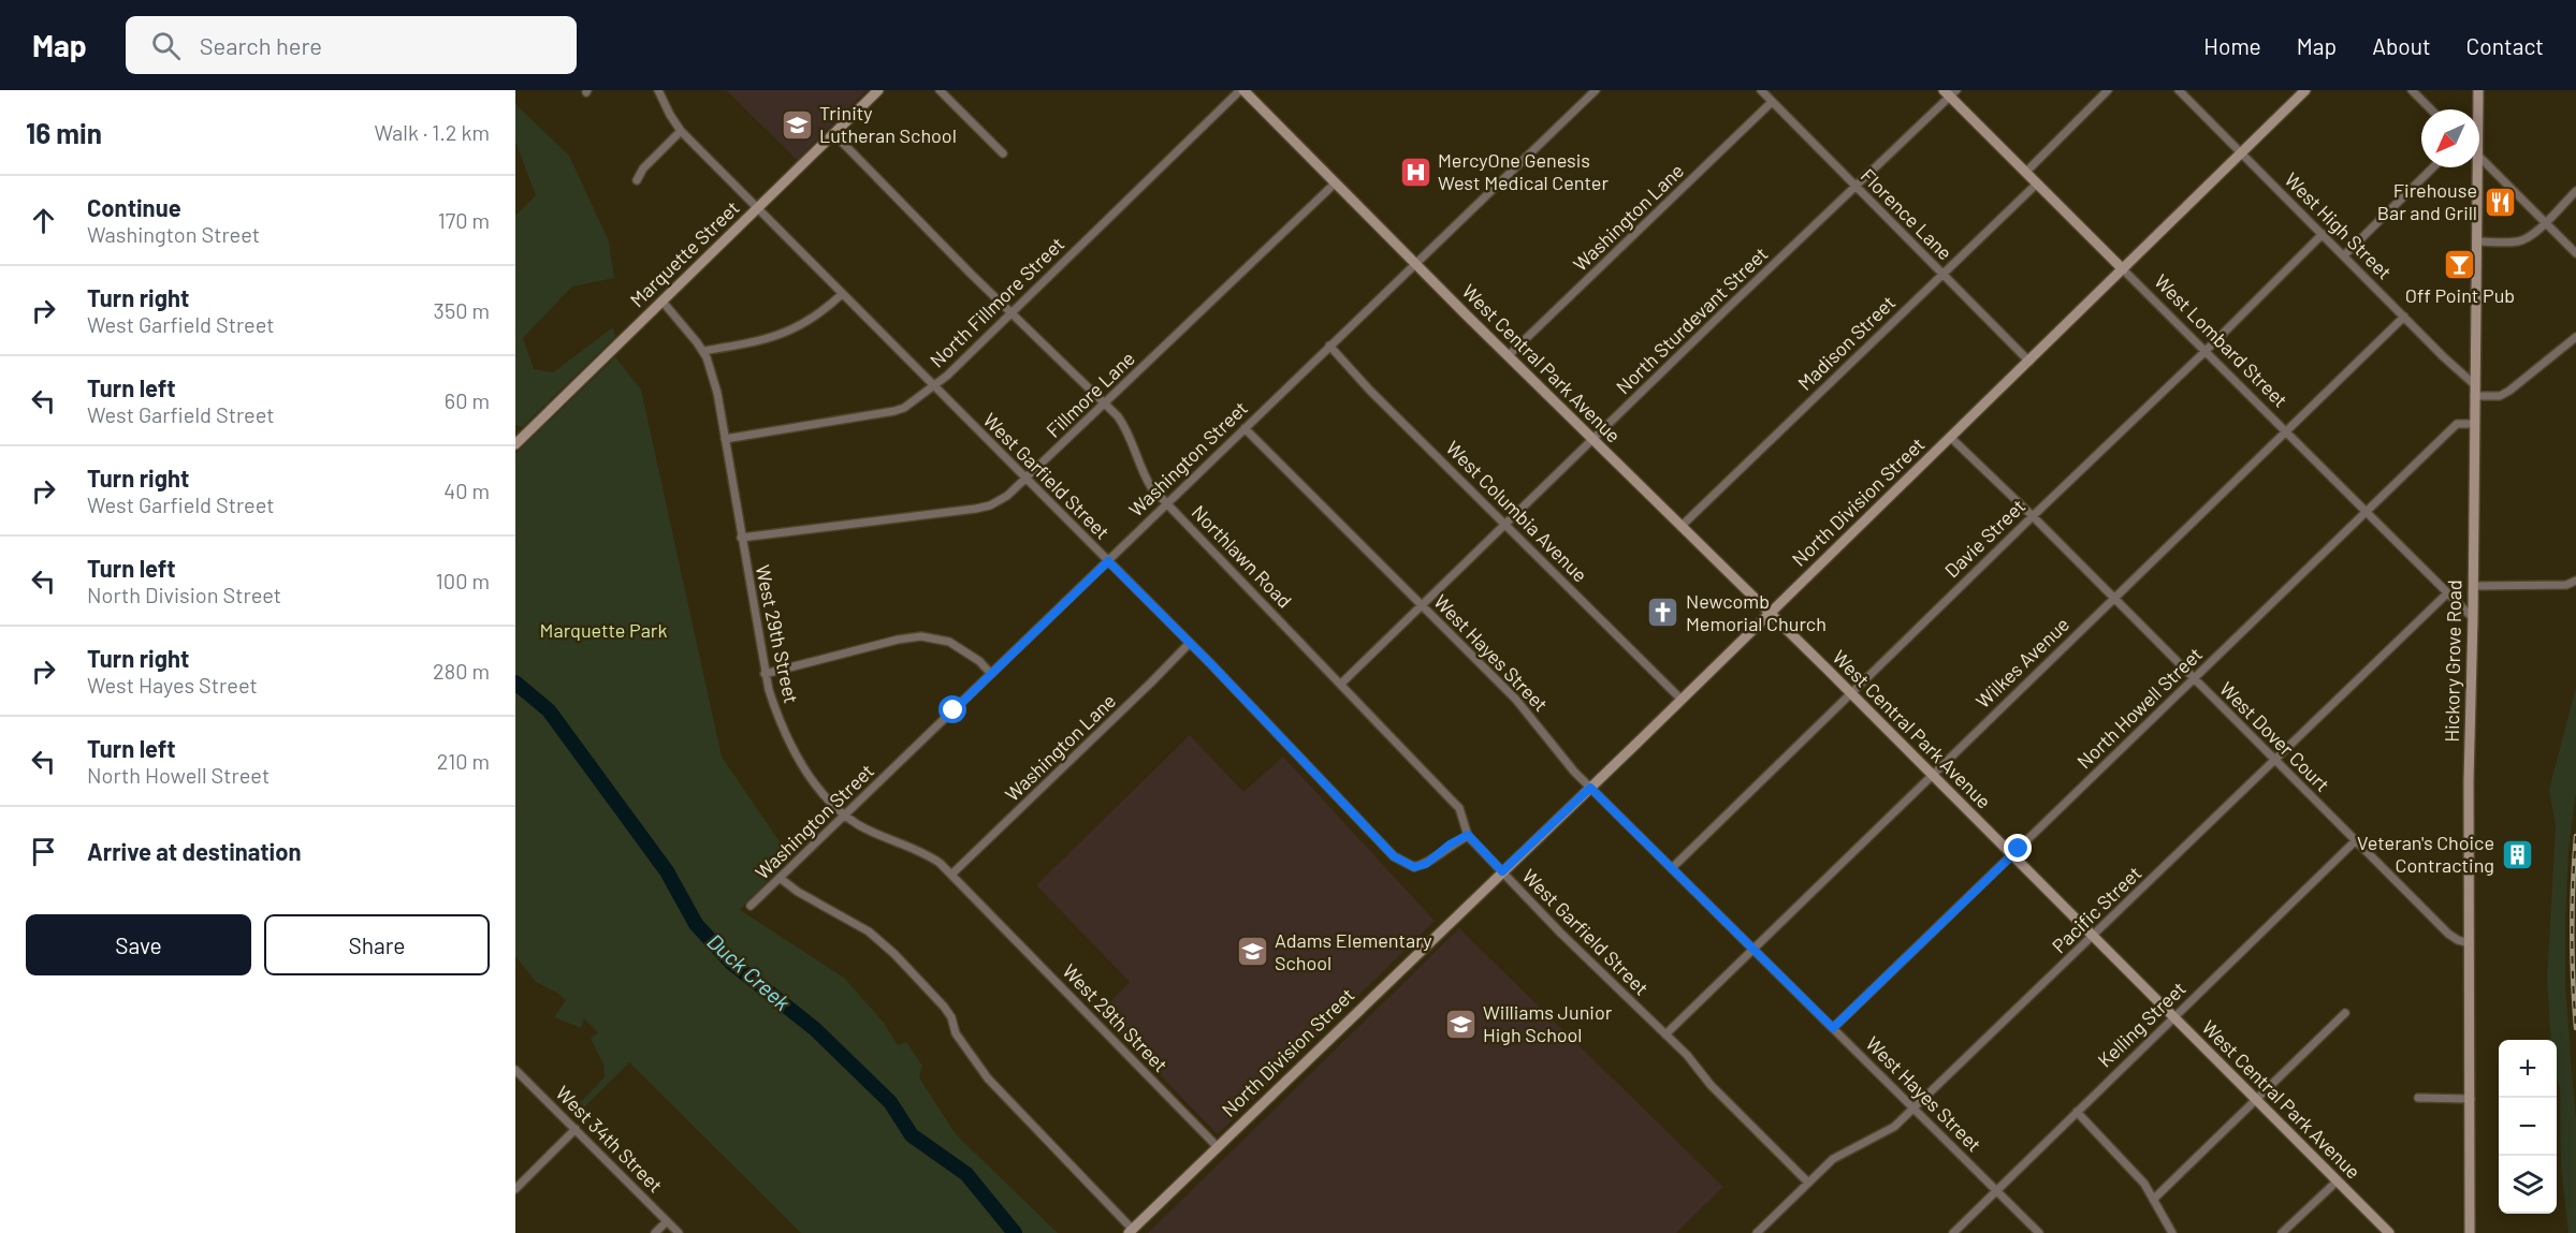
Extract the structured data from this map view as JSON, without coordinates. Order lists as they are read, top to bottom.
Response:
{
  "streets": {
    "main road": [
      "Marquette Street",
      "West Lombard Street",
      "West Central Park Avenue",
      "North Division Street",
      "Hickory Grove Road"
    ],
    "street": [
      "Florence Lane",
      "Washington Lane",
      "West High Street",
      "North Fillmore Street",
      "North Sturdevant Street",
      "Madison Street",
      "Fillmore Lane",
      "Washington Street",
      "West Garfield Street",
      "West Columbia Avenue",
      "Davie Street",
      "Northlawn Road",
      "West 29th Street",
      "West Hayes Street",
      "Wilkes Avenue",
      "North Howell Street",
      "West Dover Court",
      "Pacific Street",
      "Kelling Street",
      "West 34th Street"
    ]
  },
  "crossings": [
    ["Florence Lane", "Washington Lane"],
    ["Florence Lane", "North Sturdevant Street"],
    ["Florence Lane", "Madison Street"],
    ["Florence Lane", "North Division Street"],
    ["Washington Lane", "West Central Park Avenue"],
    ["Washington Lane", "West Garfield Street"],
    ["Washington Lane", "West 29th Street"],
    ["West High Street", "North Division Street"],
    ["West High Street", "Davie Street"],
    ["West High Street", "Hickory Grove Road"],
    ["West High Street", "Wilkes Avenue"],
    ["Marquette Street", "West Garfield Street"],
    ["Marquette Street", "Northlawn Road"],
    ["Marquette Street", "West 29th Street"],
    ["North Fillmore Street", "West Central Park Avenue"],
    ["North Fillmore Street", "West Garfield Street"],
    ["North Fillmore Street", "Northlawn Road"],
    ["North Fillmore Street", "West 29th Street"],
    ["North Sturdevant Street", "West Lombard Street"],
    ["North Sturdevant Street", "West Central Park Avenue"],
    ["North Sturdevant Street", "West Columbia Avenue"],
    ["North Sturdevant Street", "Northlawn Road"],
    ["North Sturdevant Street", "West Hayes Street"],
    ["West Lombard Street", "Madison Street"],
    ["West Lombard Street", "North Division Street"],
    ["West Lombard Street", "Davie Street"],
    ["West Lombard Street", "Hickory Grove Road"],
    ["West Lombard Street", "Wilkes Avenue"],
    ["West Lombard Street", "North Howell Street"],
    ["West Lombard Street", "Pacific Street"],
    ["Madison Street", "West Central Park Avenue"],
    ["West Central Park Avenue", "Fillmore Lane"],
    ["West Central Park Avenue", "Washington Street"],
    ["West Central Park Avenue", "North Division Street"],
    ["West Central Park Avenue", "Davie Street"],
    ["West Central Park Avenue", "Wilkes Avenue"],
    ["West Central Park Avenue", "North Howell Street"],
    ["West Central Park Avenue", "Pacific Street"],
    ["West Central Park Avenue", "Kelling Street"],
    ["Fillmore Lane", "West Garfield Street"],
    ["Fillmore Lane", "Northlawn Road"],
    ["Fillmore Lane", "West 29th Street"],
    ["Washington Street", "West Garfield Street"],
    ["Washington Street", "West Columbia Avenue"],
    ["Washington Street", "Northlawn Road"],
    ["Washington Street", "West 29th Street"],
    ["Washington Street", "West Hayes Street"],
    ["West Garfield Street", "North Division Street"],
    ["West Garfield Street", "Northlawn Road"],
    ["West Garfield Street", "Wilkes Avenue"],
    ["West Garfield Street", "Pacific Street"],
    ["North Division Street", "West Columbia Avenue"],
    ["North Division Street", "West 29th Street"],
    ["North Division Street", "West Hayes Street"],
    ["North Division Street", "West Dover Court"],
    ["Davie Street", "West Hayes Street"],
    ["Davie Street", "West Dover Court"],
    ["West Hayes Street", "Wilkes Avenue"],
    ["West Hayes Street", "North Howell Street"],
    ["West Hayes Street", "Pacific Street"],
    ["West Hayes Street", "Kelling Street"],
    ["Hickory Grove Road", "North Howell Street"],
    ["Hickory Grove Road", "West Dover Court"],
    ["Wilkes Avenue", "West Dover Court"],
    ["North Howell Street", "West Dover Court"],
    ["West Dover Court", "Pacific Street"],
    ["West Dover Court", "Kelling Street"]
  ],
  "water": ["Duck Creek"],
  "parks": ["Marquette Park"],
  "places": {
    "school or university": ["Trinity Lutheran School", "Adams Elementary School", "Williams Junior High School"],
    "hospital": ["MercyOne Genesis West Medical Center"],
    "restaurant": ["Firehouse Bar and Grill"],
    "bar": ["Off Point Pub"],
    "church": ["Newcomb Memorial Church"],
    "building": ["Veteran's Choice Contracting"]
  },
  "north": "bottom left",
  "page": {
    "header": "Map",
    "search": "Search here",
    "nav": [
      "Home",
      "Map",
      "About",
      "Contact"
    ],
    "heading": ["16 min", "Walk · 1.2 km"],
    "list": [
      ["Continue", "Washington Street", "170 m"],
      ["Turn right", "West Garfield Street", "350 m"],
      ["Turn left", "West Garfield Street", "60 m"],
      ["Turn right", "West Garfield Street", "40 m"],
      ["Turn left", "North Division Street", "100 m"],
      ["Turn right", "West Hayes Street", "280 m"],
      ["Turn left", "North Howell Street", "210 m"],
      "Arrive at destination"
    ],
    "buttons": ["Save", "Share"],
    "map_buttons": ["+", "−"]
  }
}
